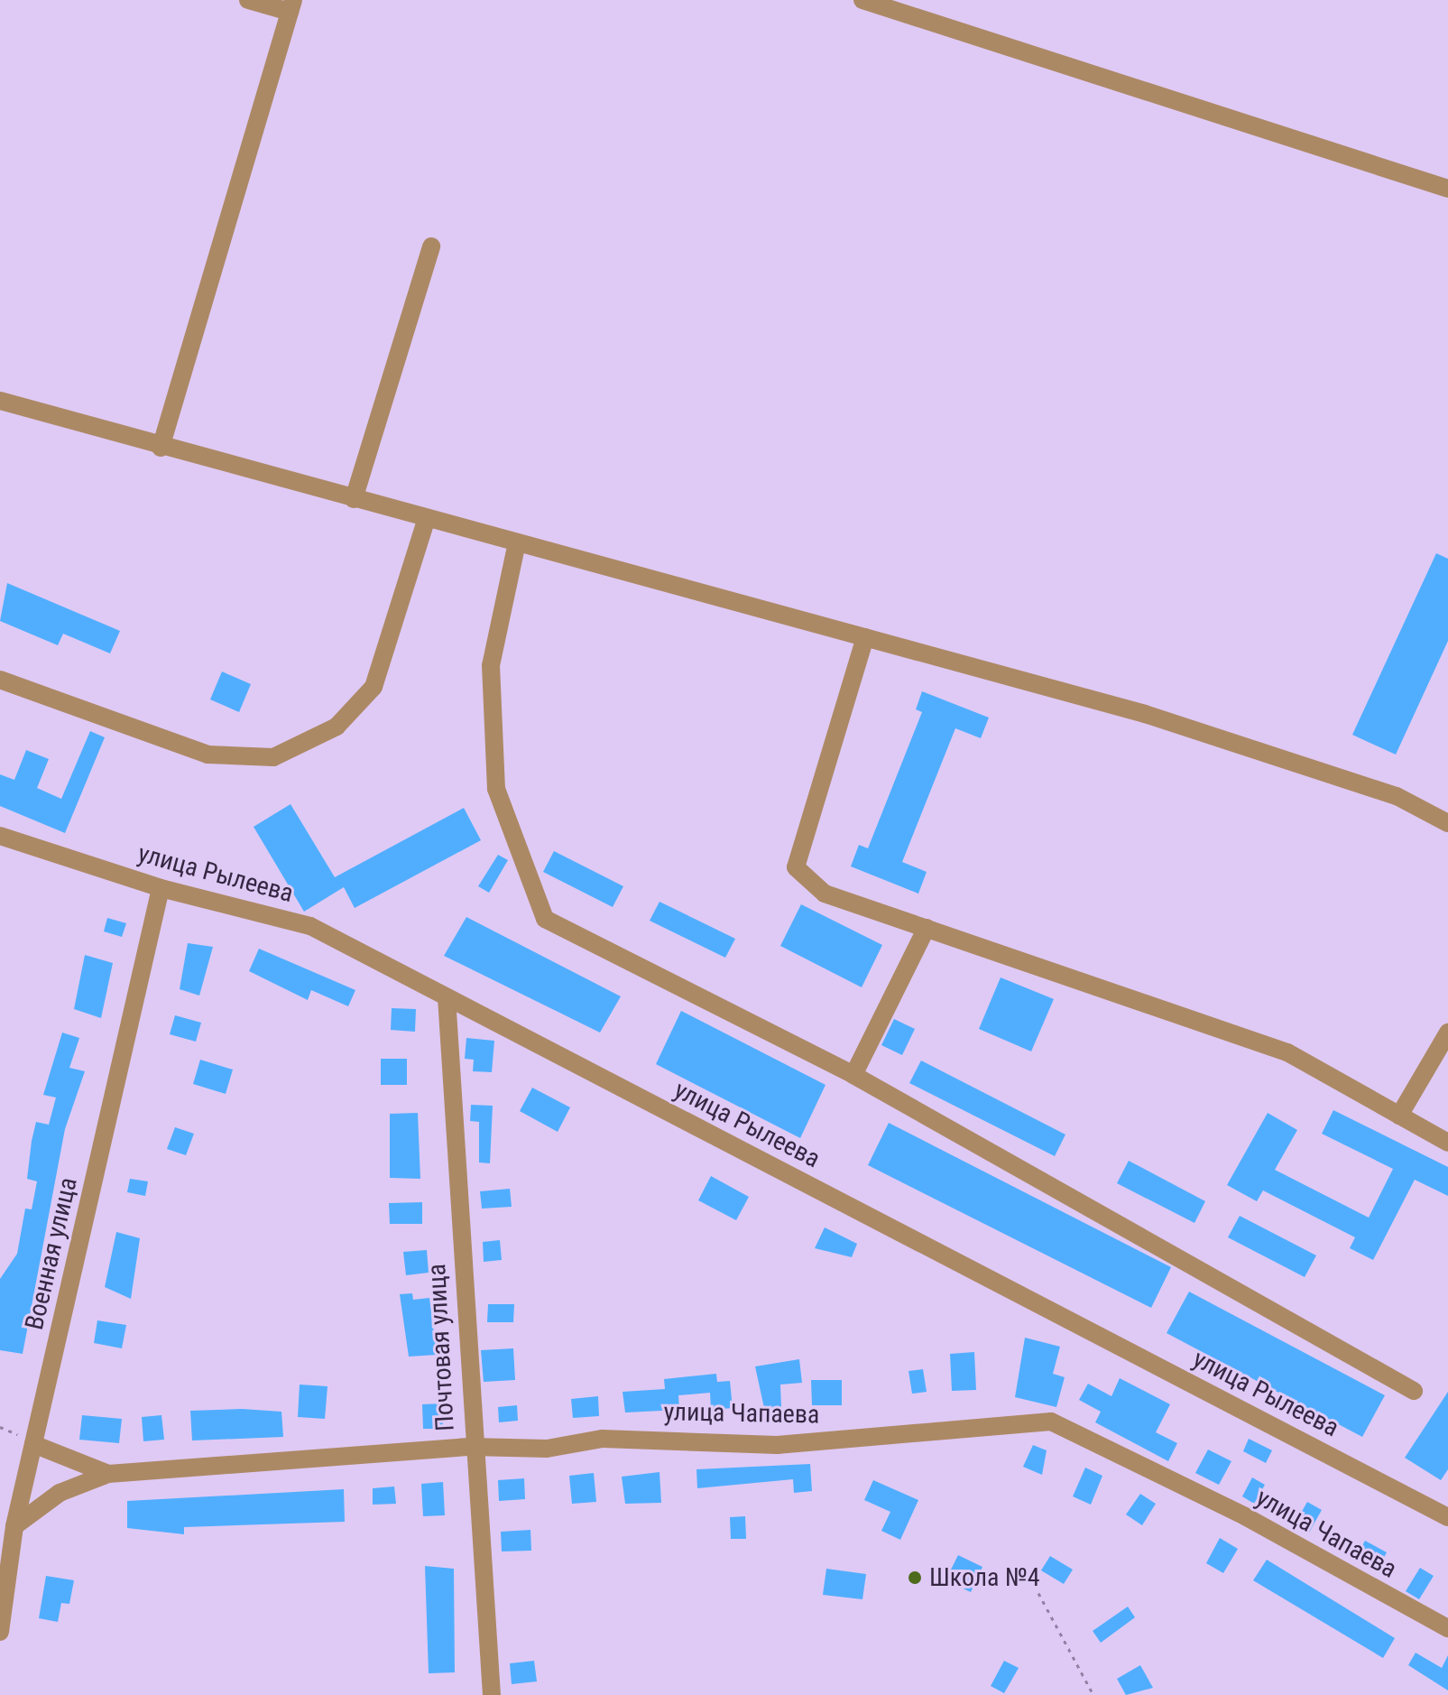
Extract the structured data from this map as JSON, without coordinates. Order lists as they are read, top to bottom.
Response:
{
  "streets": {
    "street": [
      "улица Рылеева",
      "Военная улица",
      "Почтовая улица",
      "улица Чапаева"
    ]
  },
  "crossings": [
    ["улица Рылеева", "Военная улица"],
    ["улица Рылеева", "Почтовая улица"],
    ["Военная улица", "улица Чапаева"],
    ["Почтовая улица", "улица Чапаева"]
  ],
  "places": ["Школа №4"]
}
